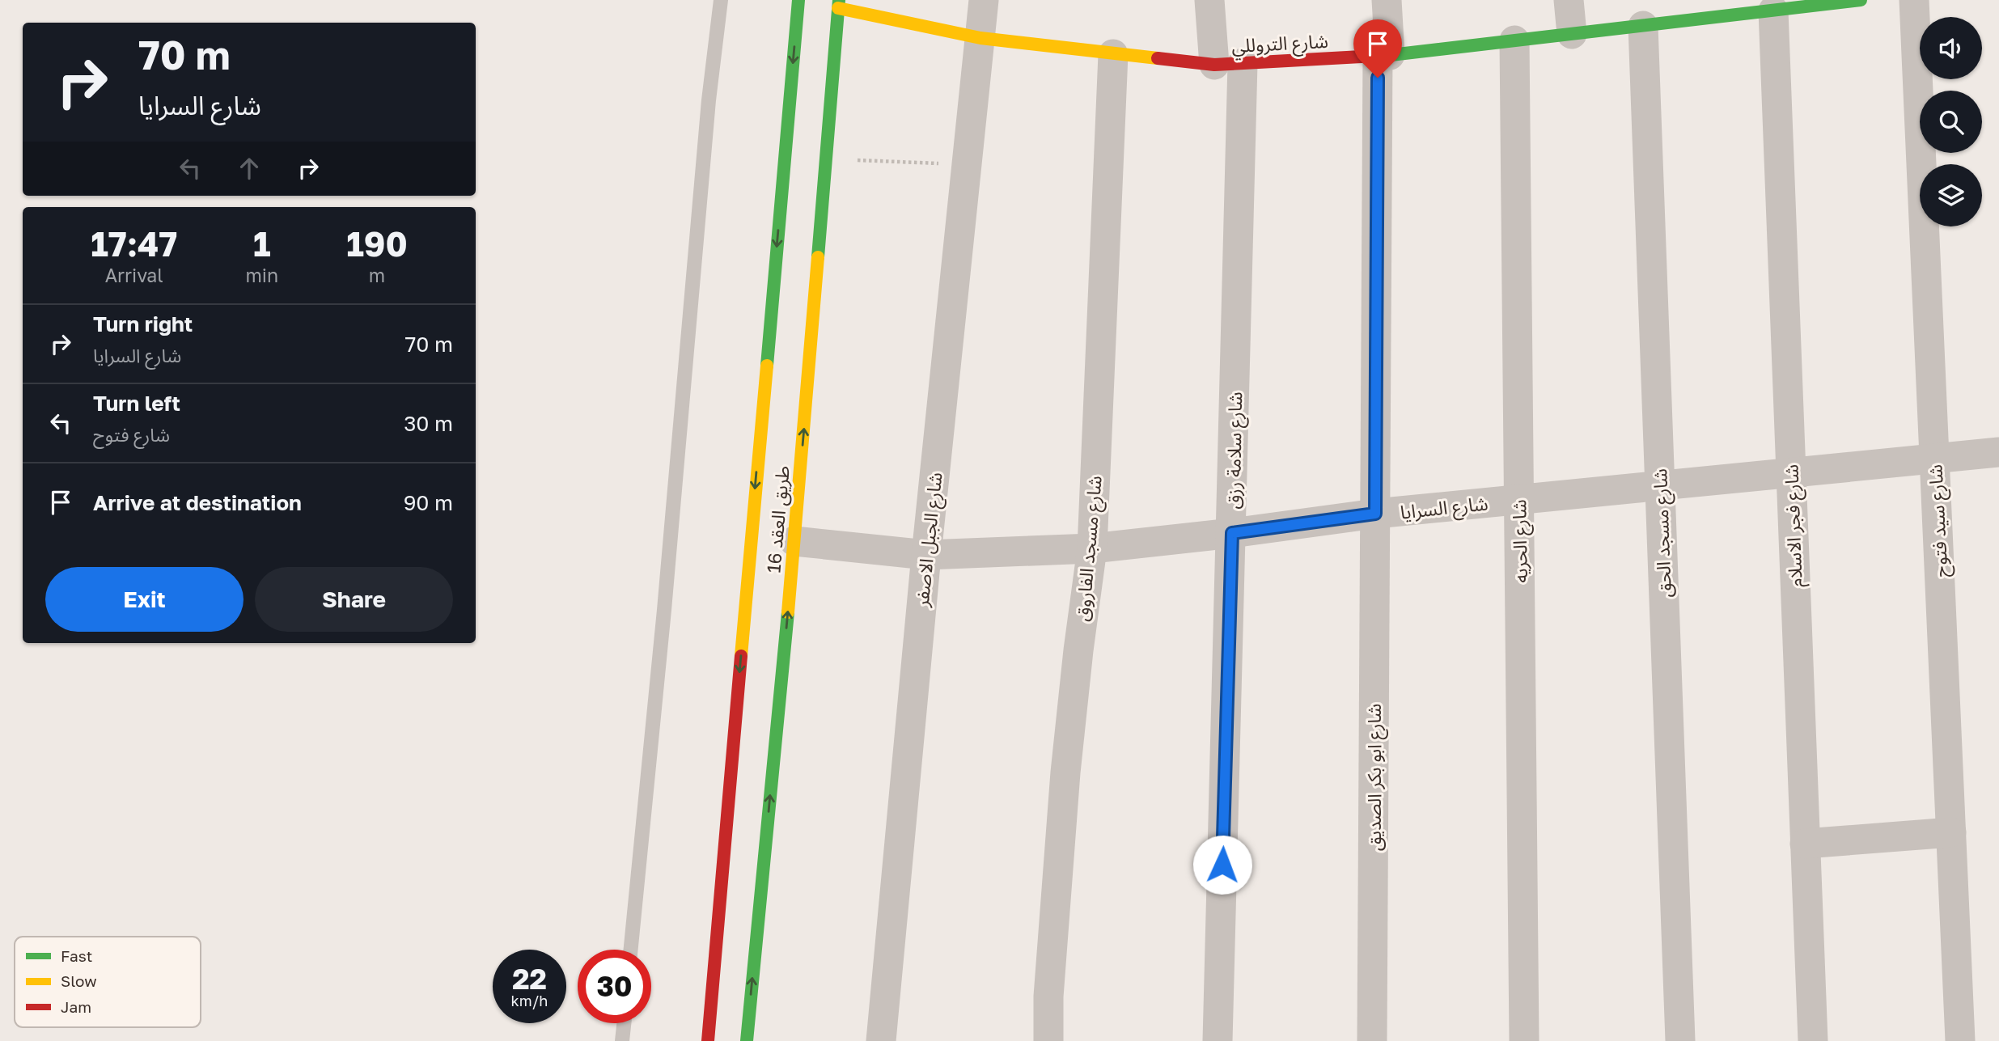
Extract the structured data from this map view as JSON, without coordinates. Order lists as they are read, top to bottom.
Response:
{
  "streets": {
    "street": [
      "شارع التروللي",
      "شارع سلامة رزق",
      "شارع السرايا",
      "طريق العقد 16",
      "شارع سيد فتوح",
      "شارع فجر الاسلام",
      "شارع مسجد الحق",
      "شارع الجبل الاصفر",
      "شارع الحريه",
      "شارع مسجد الفاروق",
      "شارع ابو بكر الصديق"
    ]
  },
  "crossings": [
    ["شارع التروللي", "شارع سلامة رزق"],
    ["شارع التروللي", "طريق العقد 16"],
    ["شارع التروللي", "شارع فجر الاسلام"],
    ["شارع التروللي", "شارع مسجد الحق"],
    ["شارع التروللي", "شارع الجبل الاصفر"],
    ["شارع التروللي", "شارع الحريه"],
    ["شارع التروللي", "شارع مسجد الفاروق"],
    ["شارع التروللي", "شارع ابو بكر الصديق"],
    ["شارع سلامة رزق", "شارع السرايا"],
    ["شارع السرايا", "طريق العقد 16"],
    ["شارع السرايا", "شارع سيد فتوح"],
    ["شارع السرايا", "شارع فجر الاسلام"],
    ["شارع السرايا", "شارع مسجد الحق"],
    ["شارع السرايا", "شارع الجبل الاصفر"],
    ["شارع السرايا", "شارع الحريه"],
    ["شارع السرايا", "شارع مسجد الفاروق"],
    ["شارع السرايا", "شارع ابو بكر الصديق"]
  ],
  "legend": ["Fast", "Slow", "Jam"],
  "page": {
    "turn": ["70 m", "شارع السرايا"],
    "eta": [
      "17:47",
      "Arrival",
      "1",
      "min",
      "190",
      "m"
    ],
    "list": [
      {
        "name": "Turn right",
        "note": "شارع السرايا",
        "value": "70 m"
      },
      {
        "name": "Turn left",
        "note": "شارع فتوح",
        "value": "30 m"
      },
      {
        "name": "Arrive at destination",
        "value": "90 m"
      }
    ],
    "buttons": ["Exit", "Share"],
    "speed": "22 km/h",
    "limit": "30"
  }
}
